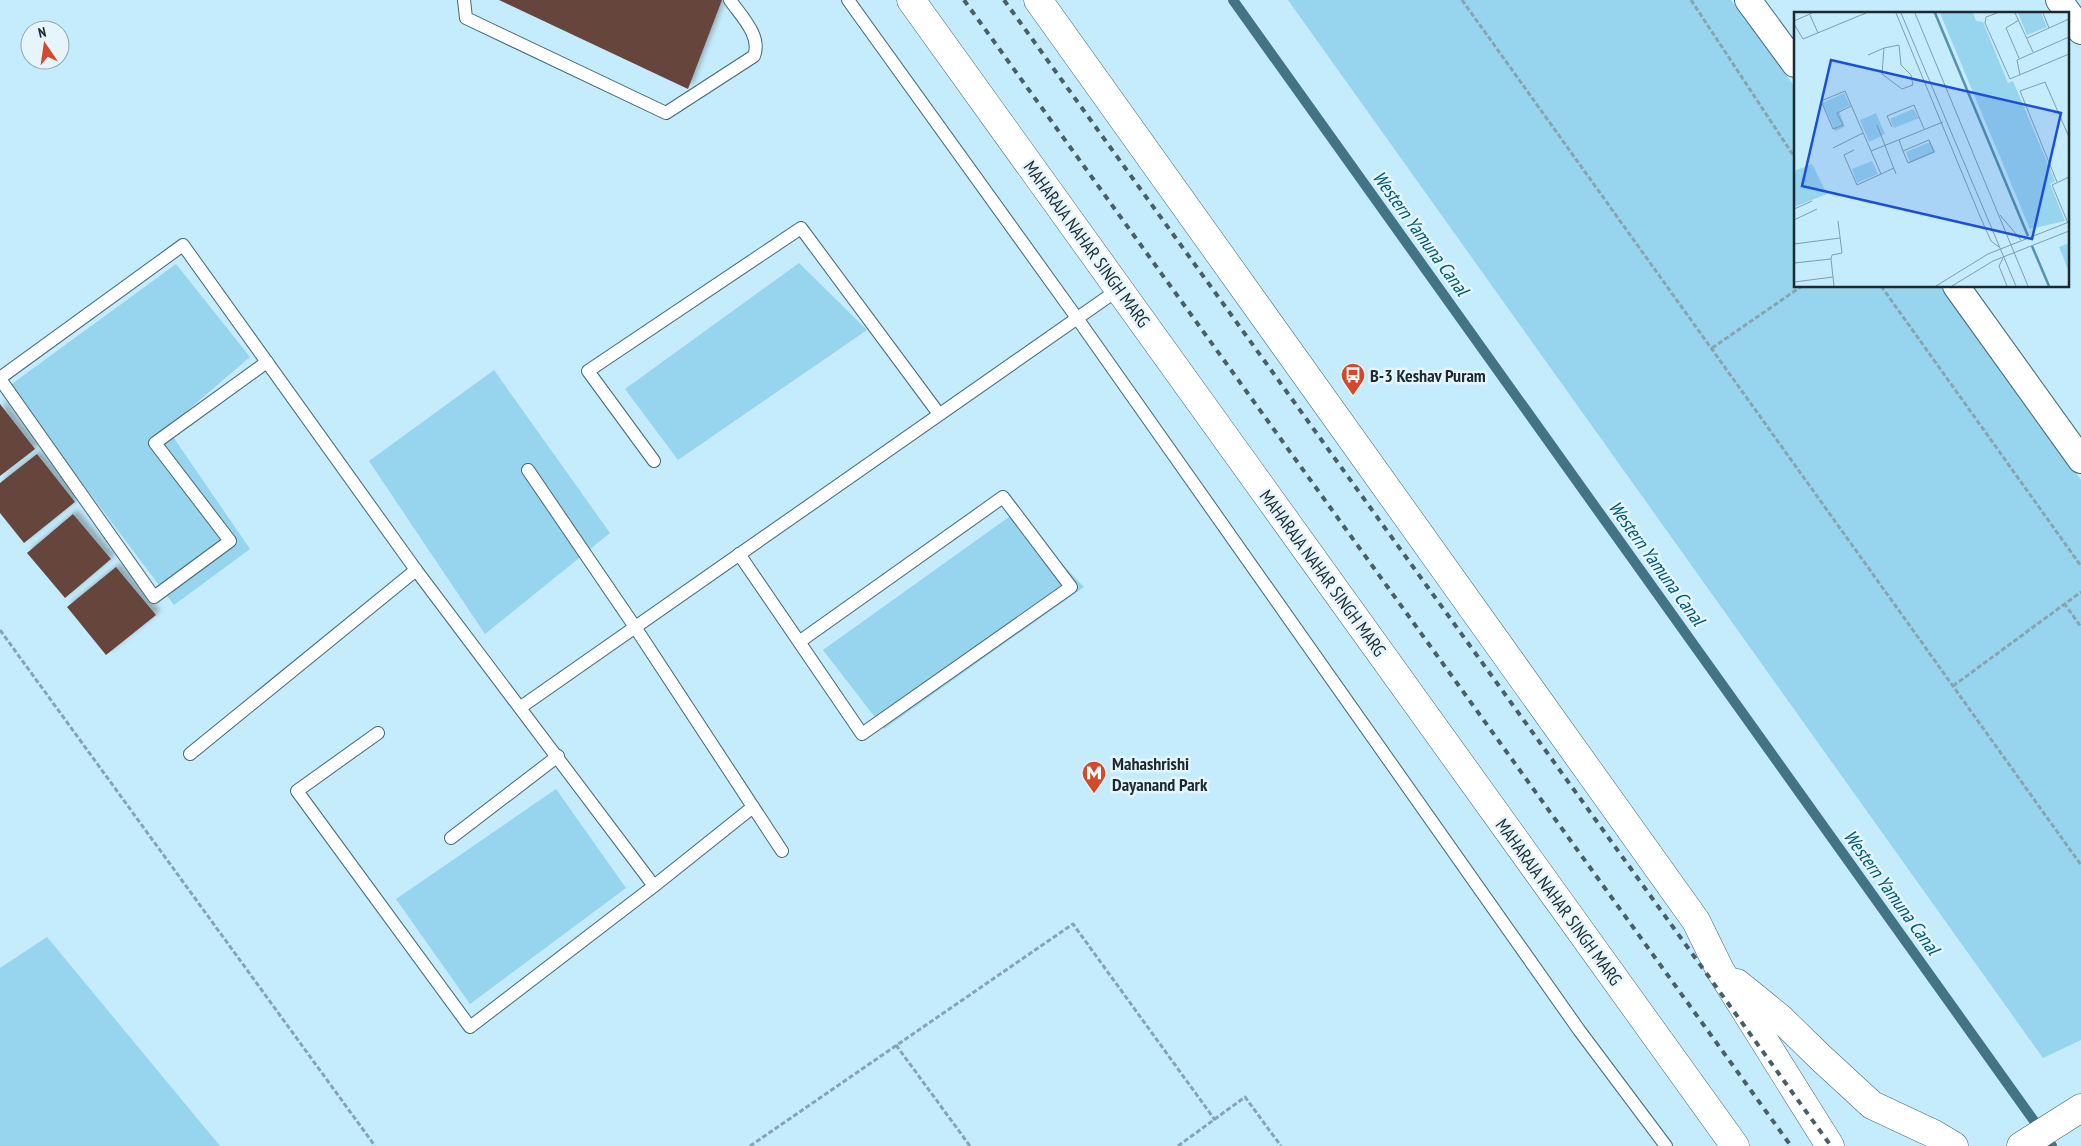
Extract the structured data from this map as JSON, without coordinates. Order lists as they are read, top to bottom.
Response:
{
  "streets": {
    "main road": ["MAHARAJA NAHAR SINGH MARG"]
  },
  "water": ["Western Yamuna Canal"],
  "places": {
    "bus stop": ["B-3 Keshav Puram"],
    "metro station": ["Mahashrishi Dayanand Park"]
  },
  "north": "top"
}
